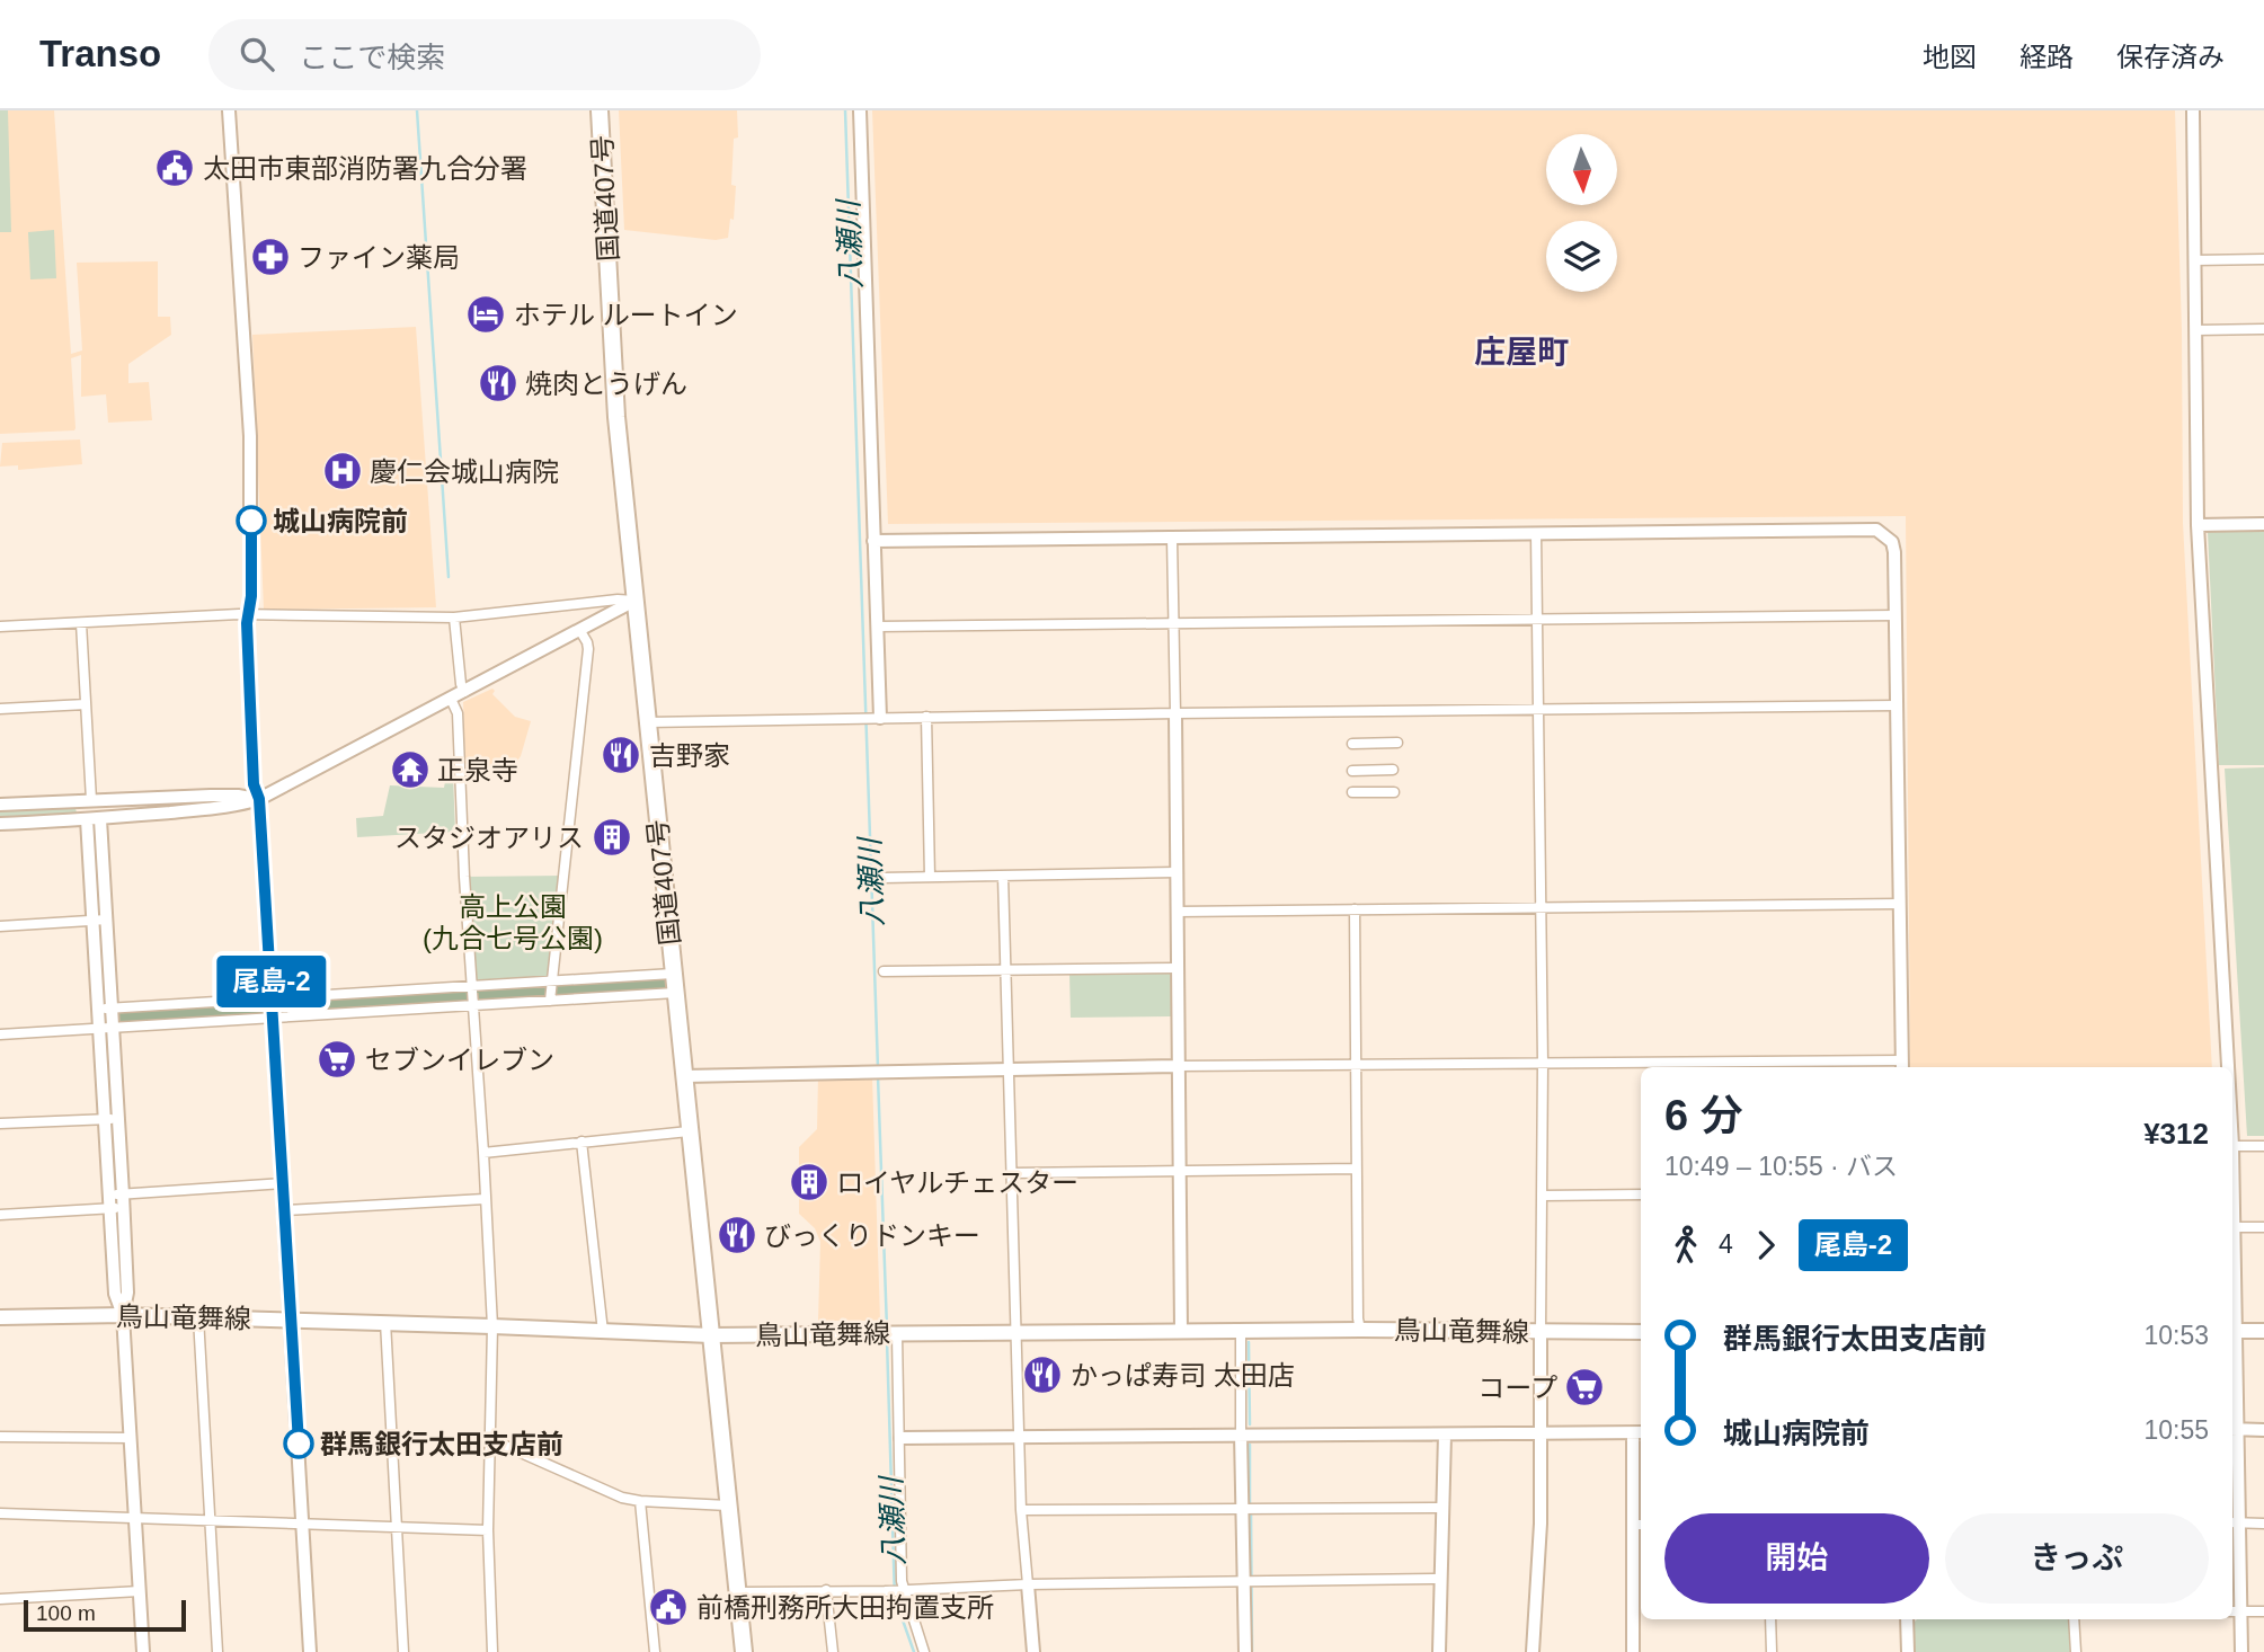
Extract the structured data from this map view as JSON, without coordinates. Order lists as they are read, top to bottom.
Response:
{
  "streets": {
    "highway": ["国道407号"],
    "main road": ["鳥山竜舞線"]
  },
  "crossings": [
    ["国道407号", "鳥山竜舞線"]
  ],
  "districts": ["庄屋町"],
  "water": ["八瀬川"],
  "parks": ["高上公園 (九合七号公園)"],
  "places": {
    "public building": ["太田市東部消防署九合分署", "前橋刑務所大田拘置支所"],
    "pharmacy": ["ファイン薬局"],
    "hotel": ["ホテル ルートイン"],
    "restaurant": [
      "焼肉とうげん",
      "吉野家",
      "びっくりドンキー",
      "かっぱ寿司 太田店"
    ],
    "hospital": ["慶仁会城山病院"],
    "other": ["城山病院前", "群馬銀行太田支店前"],
    "temple": ["正泉寺"],
    "building": ["スタジオアリス", "ロイヤルチェスター"],
    "supermarket": ["セブンイレブン", "コープ"]
  },
  "lines": ["bus line 尾島-2"],
  "scale_bar": "100 m",
  "north": "bottom",
  "page": {
    "header": "Transo",
    "search": "ここで検索",
    "nav": ["地図", "経路", "保存済み"],
    "on_map": "尾島-2",
    "heading": ["6 分", "10:49 – 10:55 · バス", "¥312"],
    "legs": ["4", "尾島-2"],
    "list": [
      {
        "name": "群馬銀行太田支店前",
        "value": "10:53"
      },
      {
        "name": "城山病院前",
        "value": "10:55"
      }
    ],
    "buttons": ["開始", "きっぷ"],
    "scale": "100 m"
  }
}
